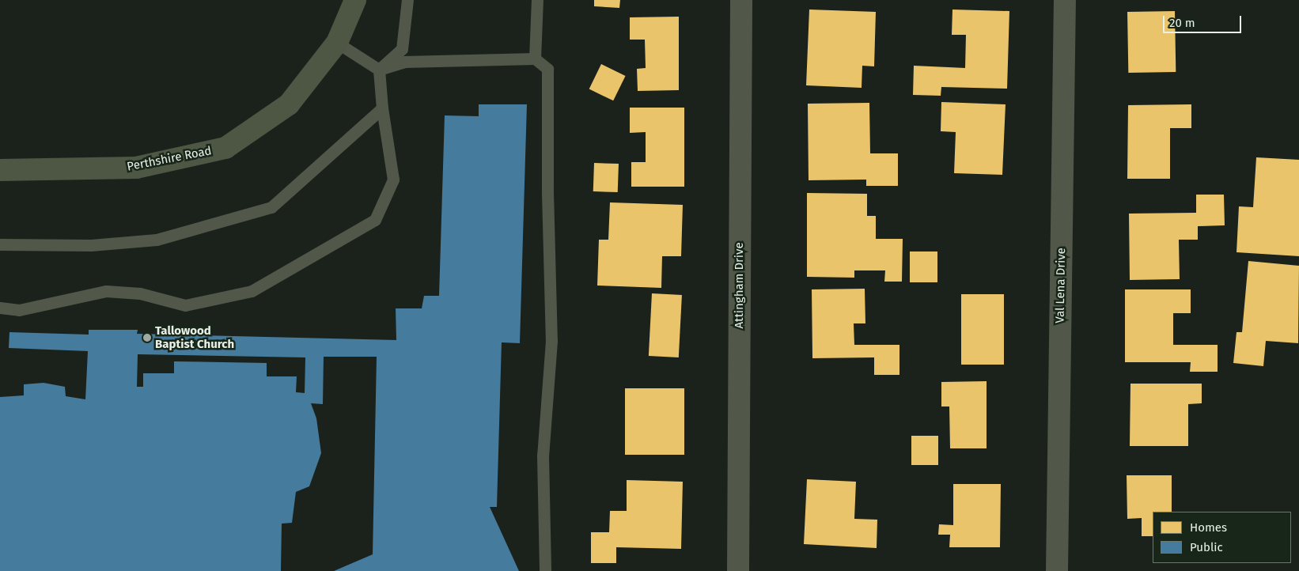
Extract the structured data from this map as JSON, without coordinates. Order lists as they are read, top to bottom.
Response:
{
  "streets": {
    "street": ["Perthshire Road", "Attingham Drive", "Val Lena Drive"]
  },
  "places": ["Tallowood Baptist Church"],
  "legend": ["Homes", "Public"],
  "scale_bar": "20 m"
}
